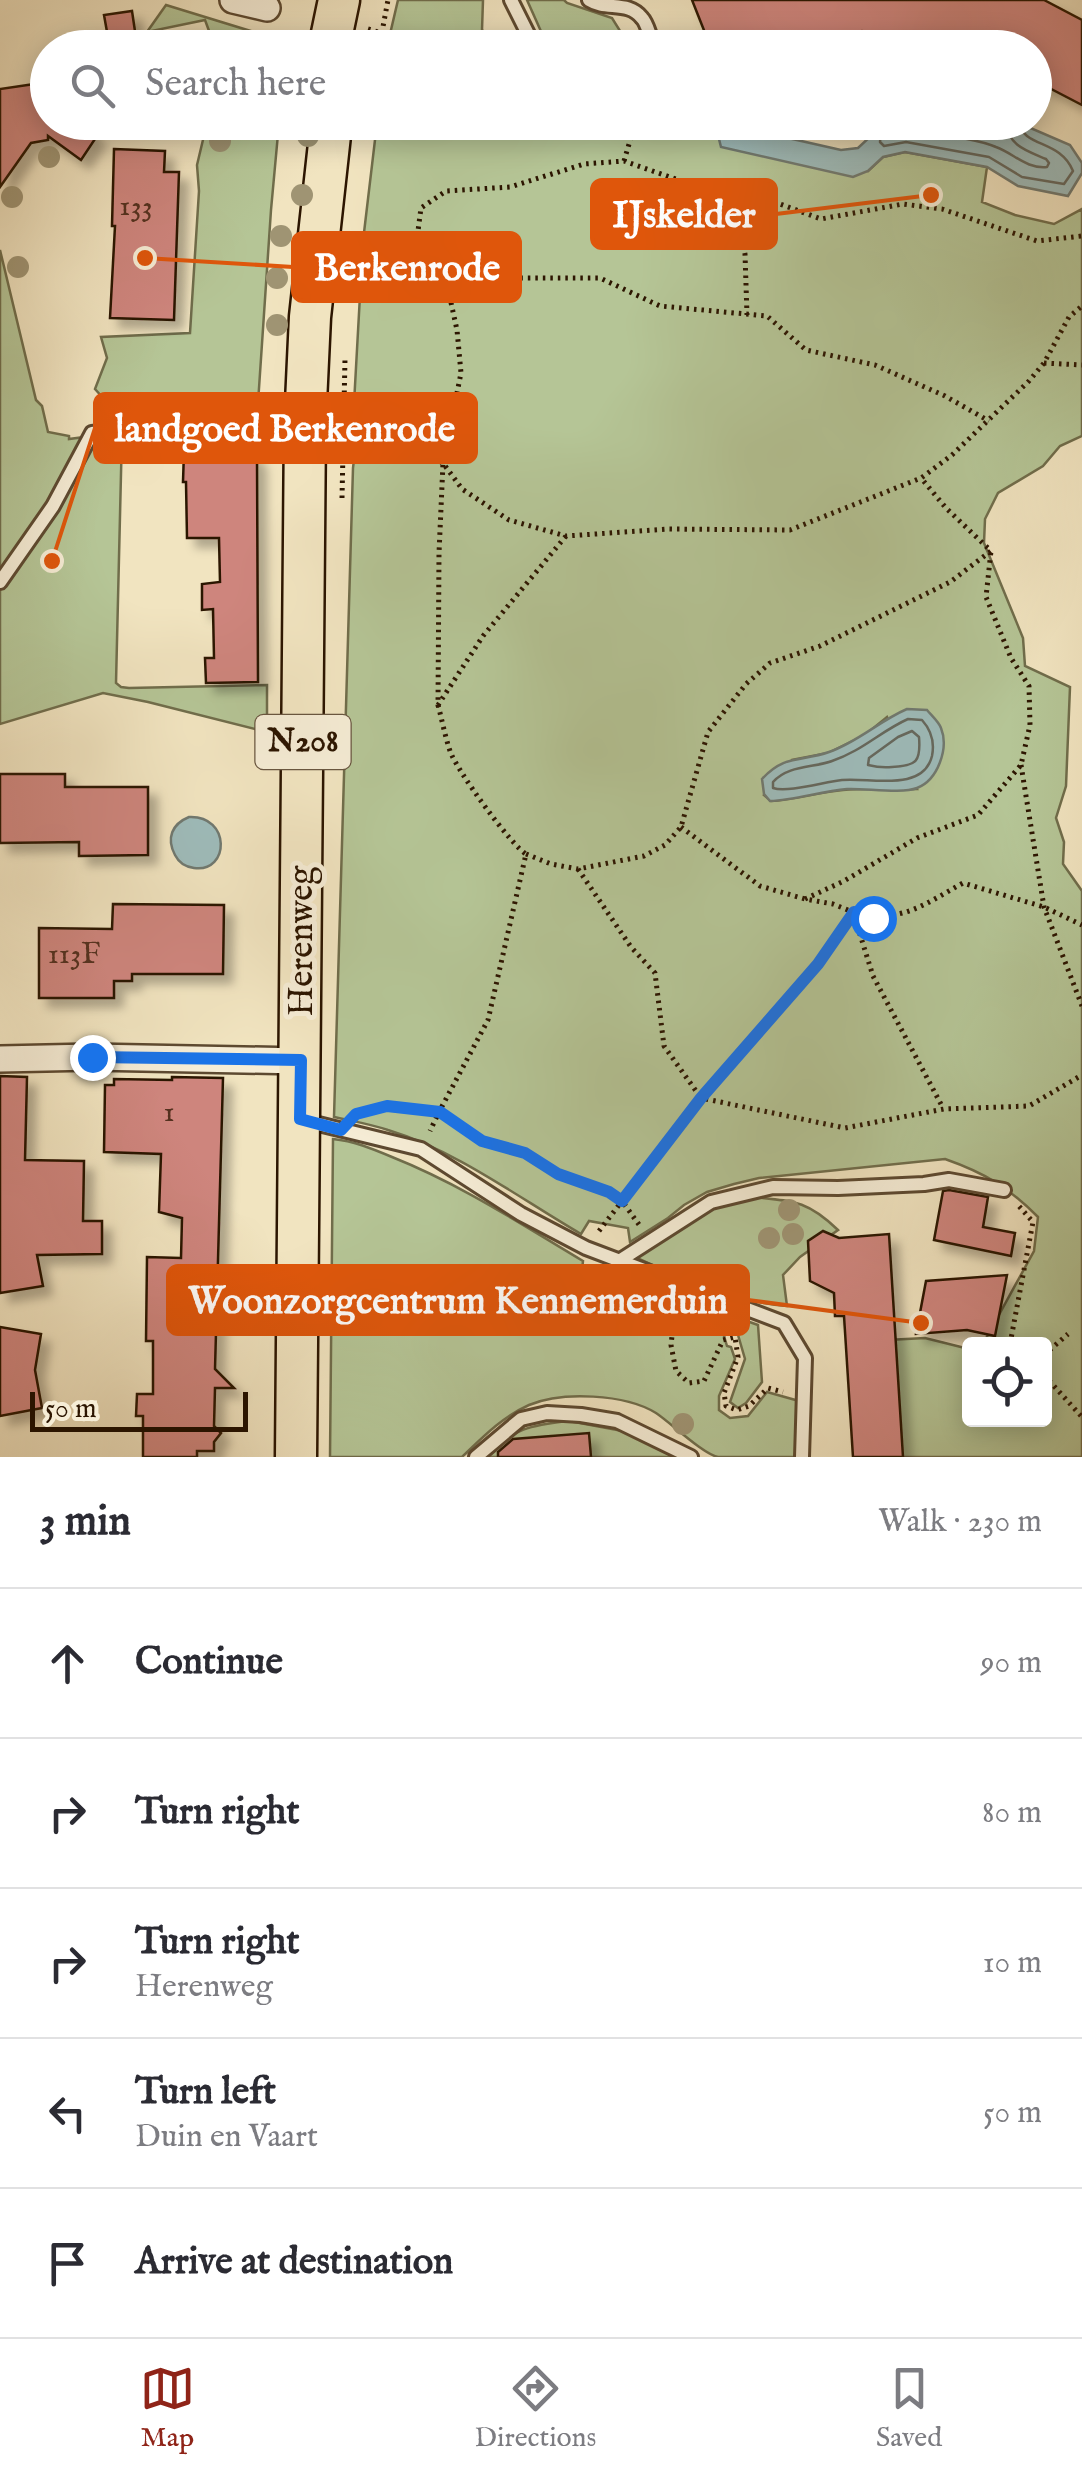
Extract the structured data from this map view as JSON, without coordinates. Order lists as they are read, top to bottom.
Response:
{
  "streets": {
    "main road": ["N208", "Herenweg"]
  },
  "places": [
    "IJskelder",
    "Berkenrode",
    "landgoed Berkenrode",
    "Woonzorgcentrum Kennemerduin"
  ],
  "house_numbers": ["133", "113F", "1"],
  "scale_bar": "50 m",
  "page": {
    "search": "Search here",
    "scale": "50 m",
    "heading": ["3 min", "Walk · 230 m"],
    "list": [
      ["Continue", "90 m"],
      ["Turn right", "80 m"],
      ["Turn right", "Herenweg", "10 m"],
      ["Turn left", "Duin en Vaart", "50 m"],
      "Arrive at destination"
    ],
    "nav": ["Map", "Directions", "Saved"]
  }
}
